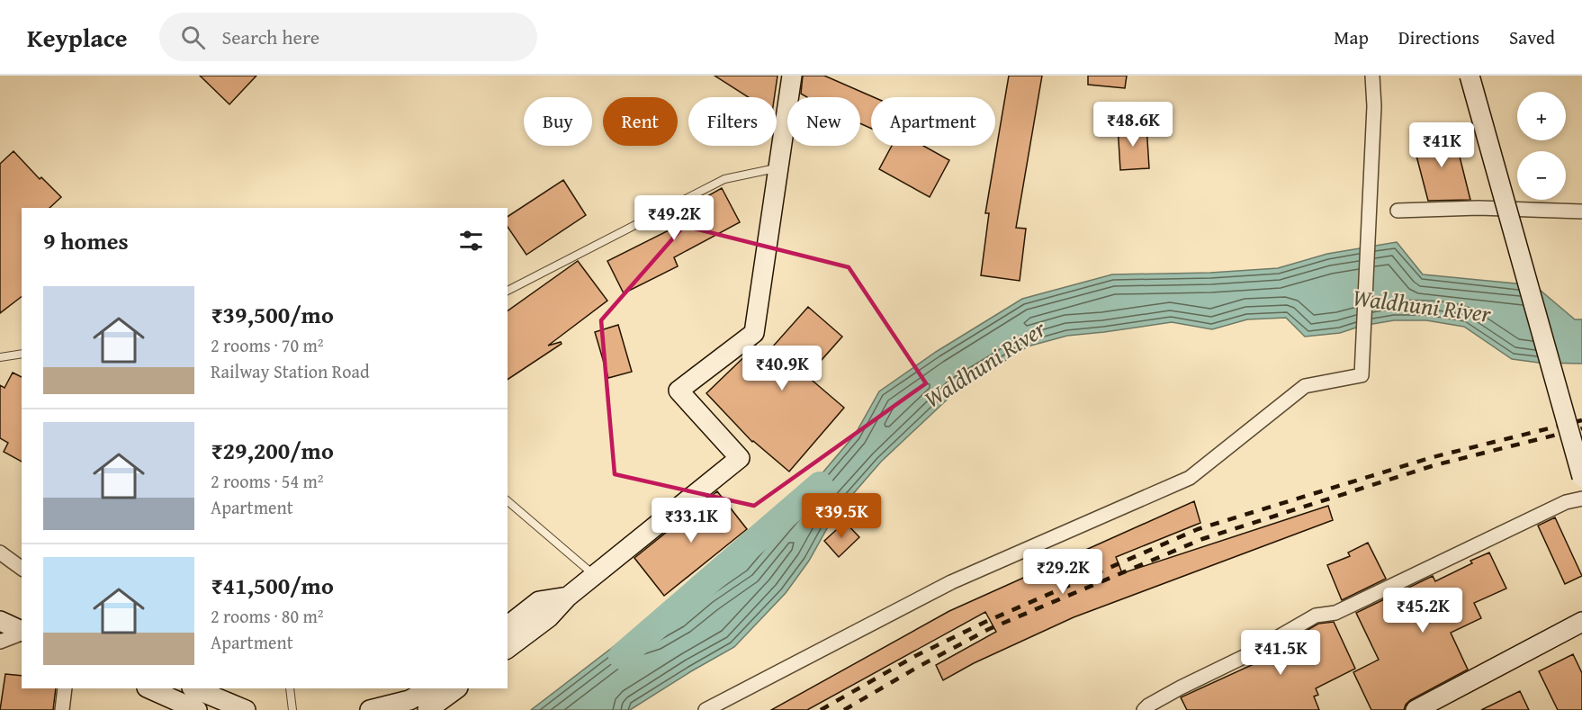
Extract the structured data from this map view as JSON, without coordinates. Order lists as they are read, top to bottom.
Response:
{
  "water": ["Waldhuni River"],
  "page": {
    "header": "Keyplace",
    "search": "Search here",
    "nav": ["Map", "Directions", "Saved"],
    "map_buttons": ["+", "−"],
    "chip": [
      "Buy",
      "Rent",
      "Filters",
      "New",
      "Apartment"
    ],
    "price": [
      "₹48.6K",
      "₹41K",
      "₹49.2K",
      "₹40.9K",
      "₹39.5K",
      "₹33.1K",
      "₹29.2K",
      "₹45.2K",
      "₹41.5K"
    ],
    "heading": "9 homes",
    "list": [
      {
        "name": "₹39,500/mo",
        "note": "2 rooms · 70 m² · Railway Station Road"
      },
      {
        "name": "₹29,200/mo",
        "note": "2 rooms · 54 m² · Apartment"
      },
      {
        "name": "₹41,500/mo",
        "note": "2 rooms · 80 m² · Apartment"
      }
    ]
  }
}
